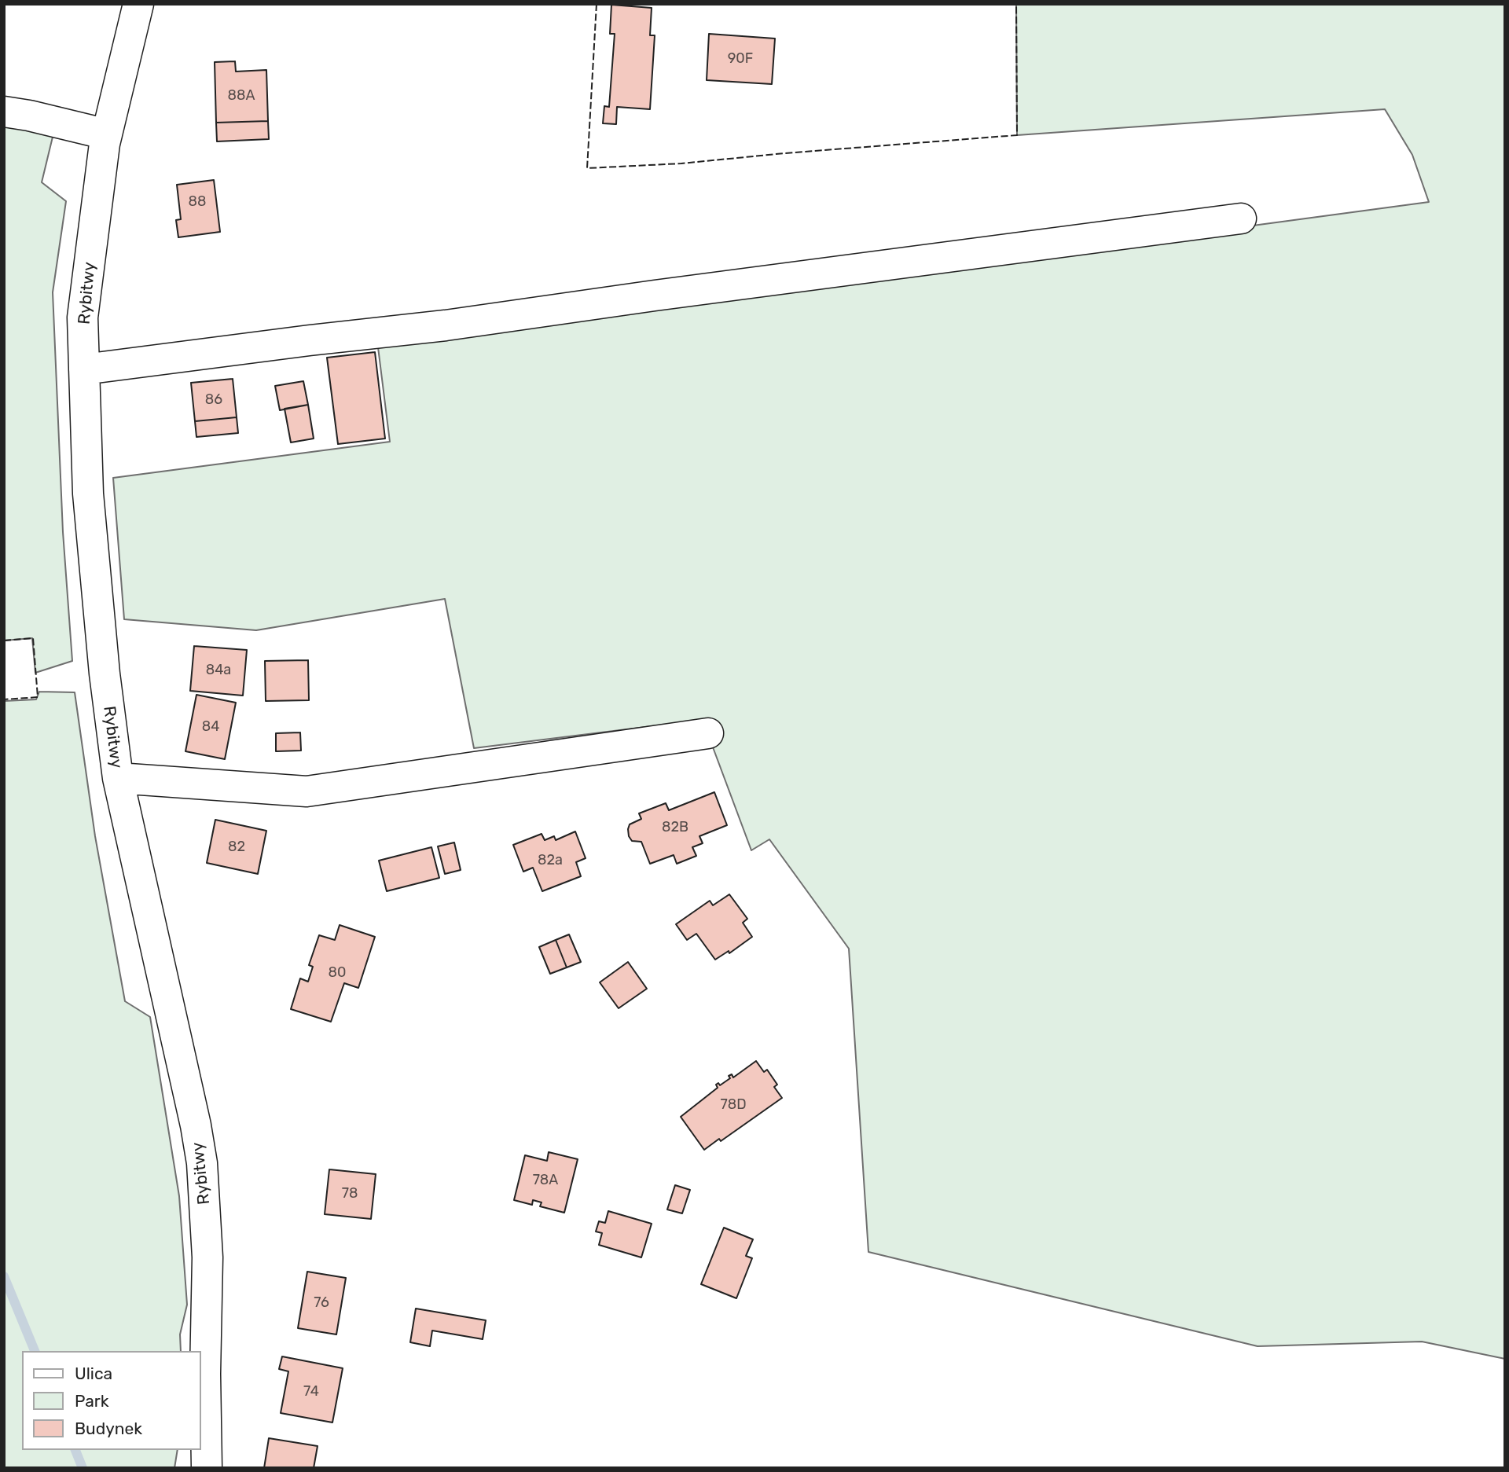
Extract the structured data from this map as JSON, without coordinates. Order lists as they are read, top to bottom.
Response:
{
  "streets": {
    "street": ["Rybitwy"]
  },
  "house_numbers": [
    "90F",
    "88A",
    "88",
    "86",
    "84a",
    "84",
    "82B",
    "82",
    "82a",
    "80",
    "78D",
    "78A",
    "78",
    "76",
    "74"
  ],
  "legend": ["Ulica", "Park", "Budynek"]
}
